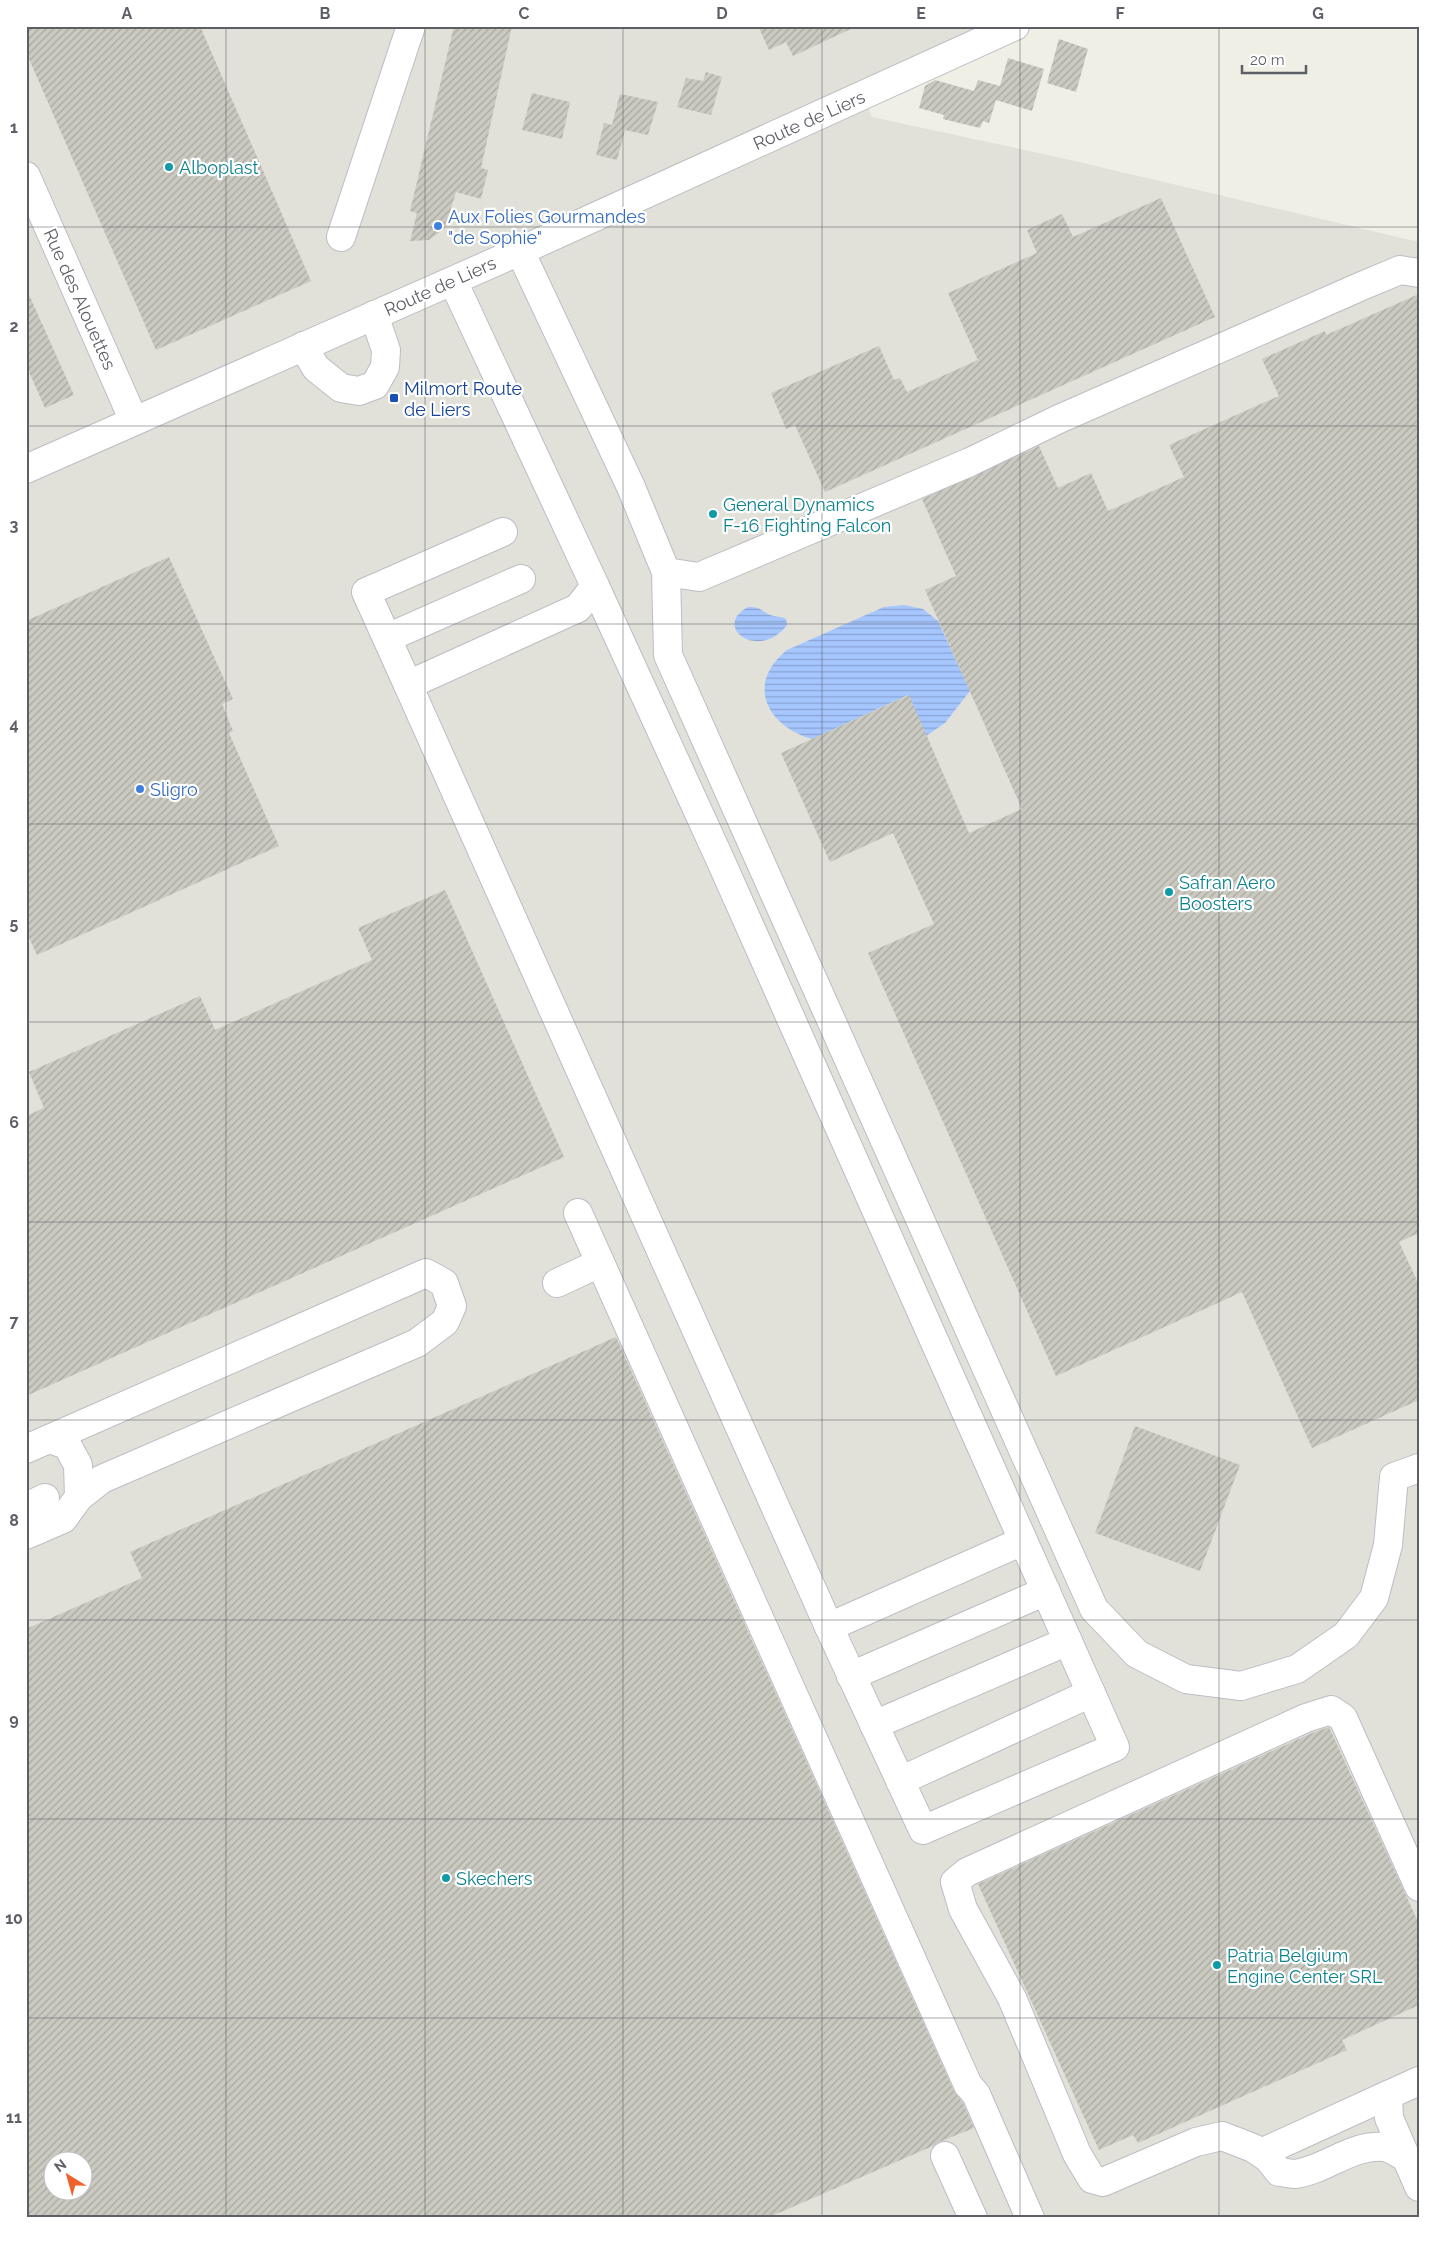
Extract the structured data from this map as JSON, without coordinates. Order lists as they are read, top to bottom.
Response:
{
  "streets": {
    "street": ["Route de Liers", "Rue des Alouettes"]
  },
  "crossings": [
    ["Route de Liers", "Rue des Alouettes"]
  ],
  "places": {
    "other": [
      "Alboplast",
      "Aux Folies Gourmandes \"de Sophie\"",
      "General Dynamics F-16 Fighting Falcon",
      "Sligro",
      "Safran Aero Boosters",
      "Skechers",
      "Patria Belgium Engine Center SRL"
    ],
    "transit": ["Milmort Route de Liers"]
  },
  "scale_bar": "20 m",
  "north": "top left",
  "grid": {
    "columns": [
      "A",
      "B",
      "C",
      "D",
      "E",
      "F",
      "G"
    ],
    "rows": [
      "1",
      "2",
      "3",
      "4",
      "5",
      "6",
      "7",
      "8",
      "9",
      "10",
      "11"
    ]
  }
}
